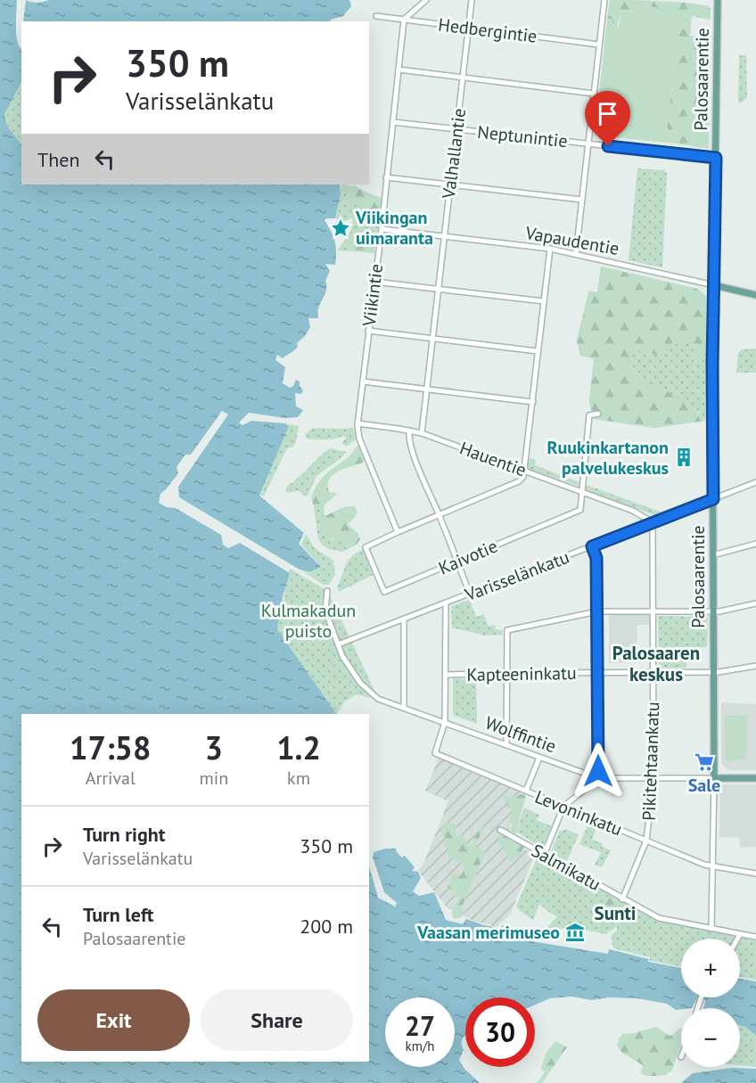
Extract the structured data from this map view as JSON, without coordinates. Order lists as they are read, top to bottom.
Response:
{
  "streets": {
    "main road": ["Palosaarentie", "Vapaudentie", "Wolffintie"],
    "street": [
      "Hedbergintie",
      "Neptunintie",
      "Valhallantie",
      "Viikintie",
      "Hauentie",
      "Kaivotie",
      "Varisselänkatu",
      "Kapteeninkatu",
      "Pikitehtaankatu",
      "Levoninkatu",
      "Salmikatu"
    ]
  },
  "crossings": [
    ["Hedbergintie", "Valhallantie"],
    ["Hedbergintie", "Viikintie"],
    ["Palosaarentie", "Neptunintie"],
    ["Palosaarentie", "Vapaudentie"],
    ["Palosaarentie", "Varisselänkatu"],
    ["Palosaarentie", "Kapteeninkatu"],
    ["Palosaarentie", "Wolffintie"],
    ["Palosaarentie", "Levoninkatu"],
    ["Palosaarentie", "Salmikatu"],
    ["Neptunintie", "Valhallantie"],
    ["Neptunintie", "Viikintie"],
    ["Valhallantie", "Vapaudentie"],
    ["Valhallantie", "Hauentie"],
    ["Vapaudentie", "Viikintie"],
    ["Viikintie", "Hauentie"],
    ["Viikintie", "Kaivotie"],
    ["Hauentie", "Kaivotie"],
    ["Hauentie", "Varisselänkatu"],
    ["Hauentie", "Pikitehtaankatu"],
    ["Varisselänkatu", "Wolffintie"],
    ["Varisselänkatu", "Pikitehtaankatu"],
    ["Kapteeninkatu", "Pikitehtaankatu"],
    ["Wolffintie", "Pikitehtaankatu"],
    ["Wolffintie", "Levoninkatu"],
    ["Pikitehtaankatu", "Levoninkatu"],
    ["Pikitehtaankatu", "Salmikatu"]
  ],
  "districts": ["Palosaaren keskus", "Sunti"],
  "parks": ["Kulmakadun puisto"],
  "places": {
    "place": ["Viikingan uimaranta"],
    "building": ["Ruukinkartanon palvelukeskus"],
    "supermarket": ["Sale"],
    "museum": ["Vaasan merimuseo"]
  },
  "page": {
    "turn": ["350 m", "Varisselänkatu"],
    "then": "Then",
    "eta": [
      "17:58",
      "Arrival",
      "3",
      "min",
      "1.2",
      "km"
    ],
    "list": [
      {
        "name": "Turn right",
        "note": "Varisselänkatu",
        "value": "350 m"
      },
      {
        "name": "Turn left",
        "note": "Palosaarentie",
        "value": "200 m"
      }
    ],
    "map_buttons": ["+", "−"],
    "buttons": ["Exit", "Share"],
    "speed": "27 km/h",
    "limit": "30"
  }
}
